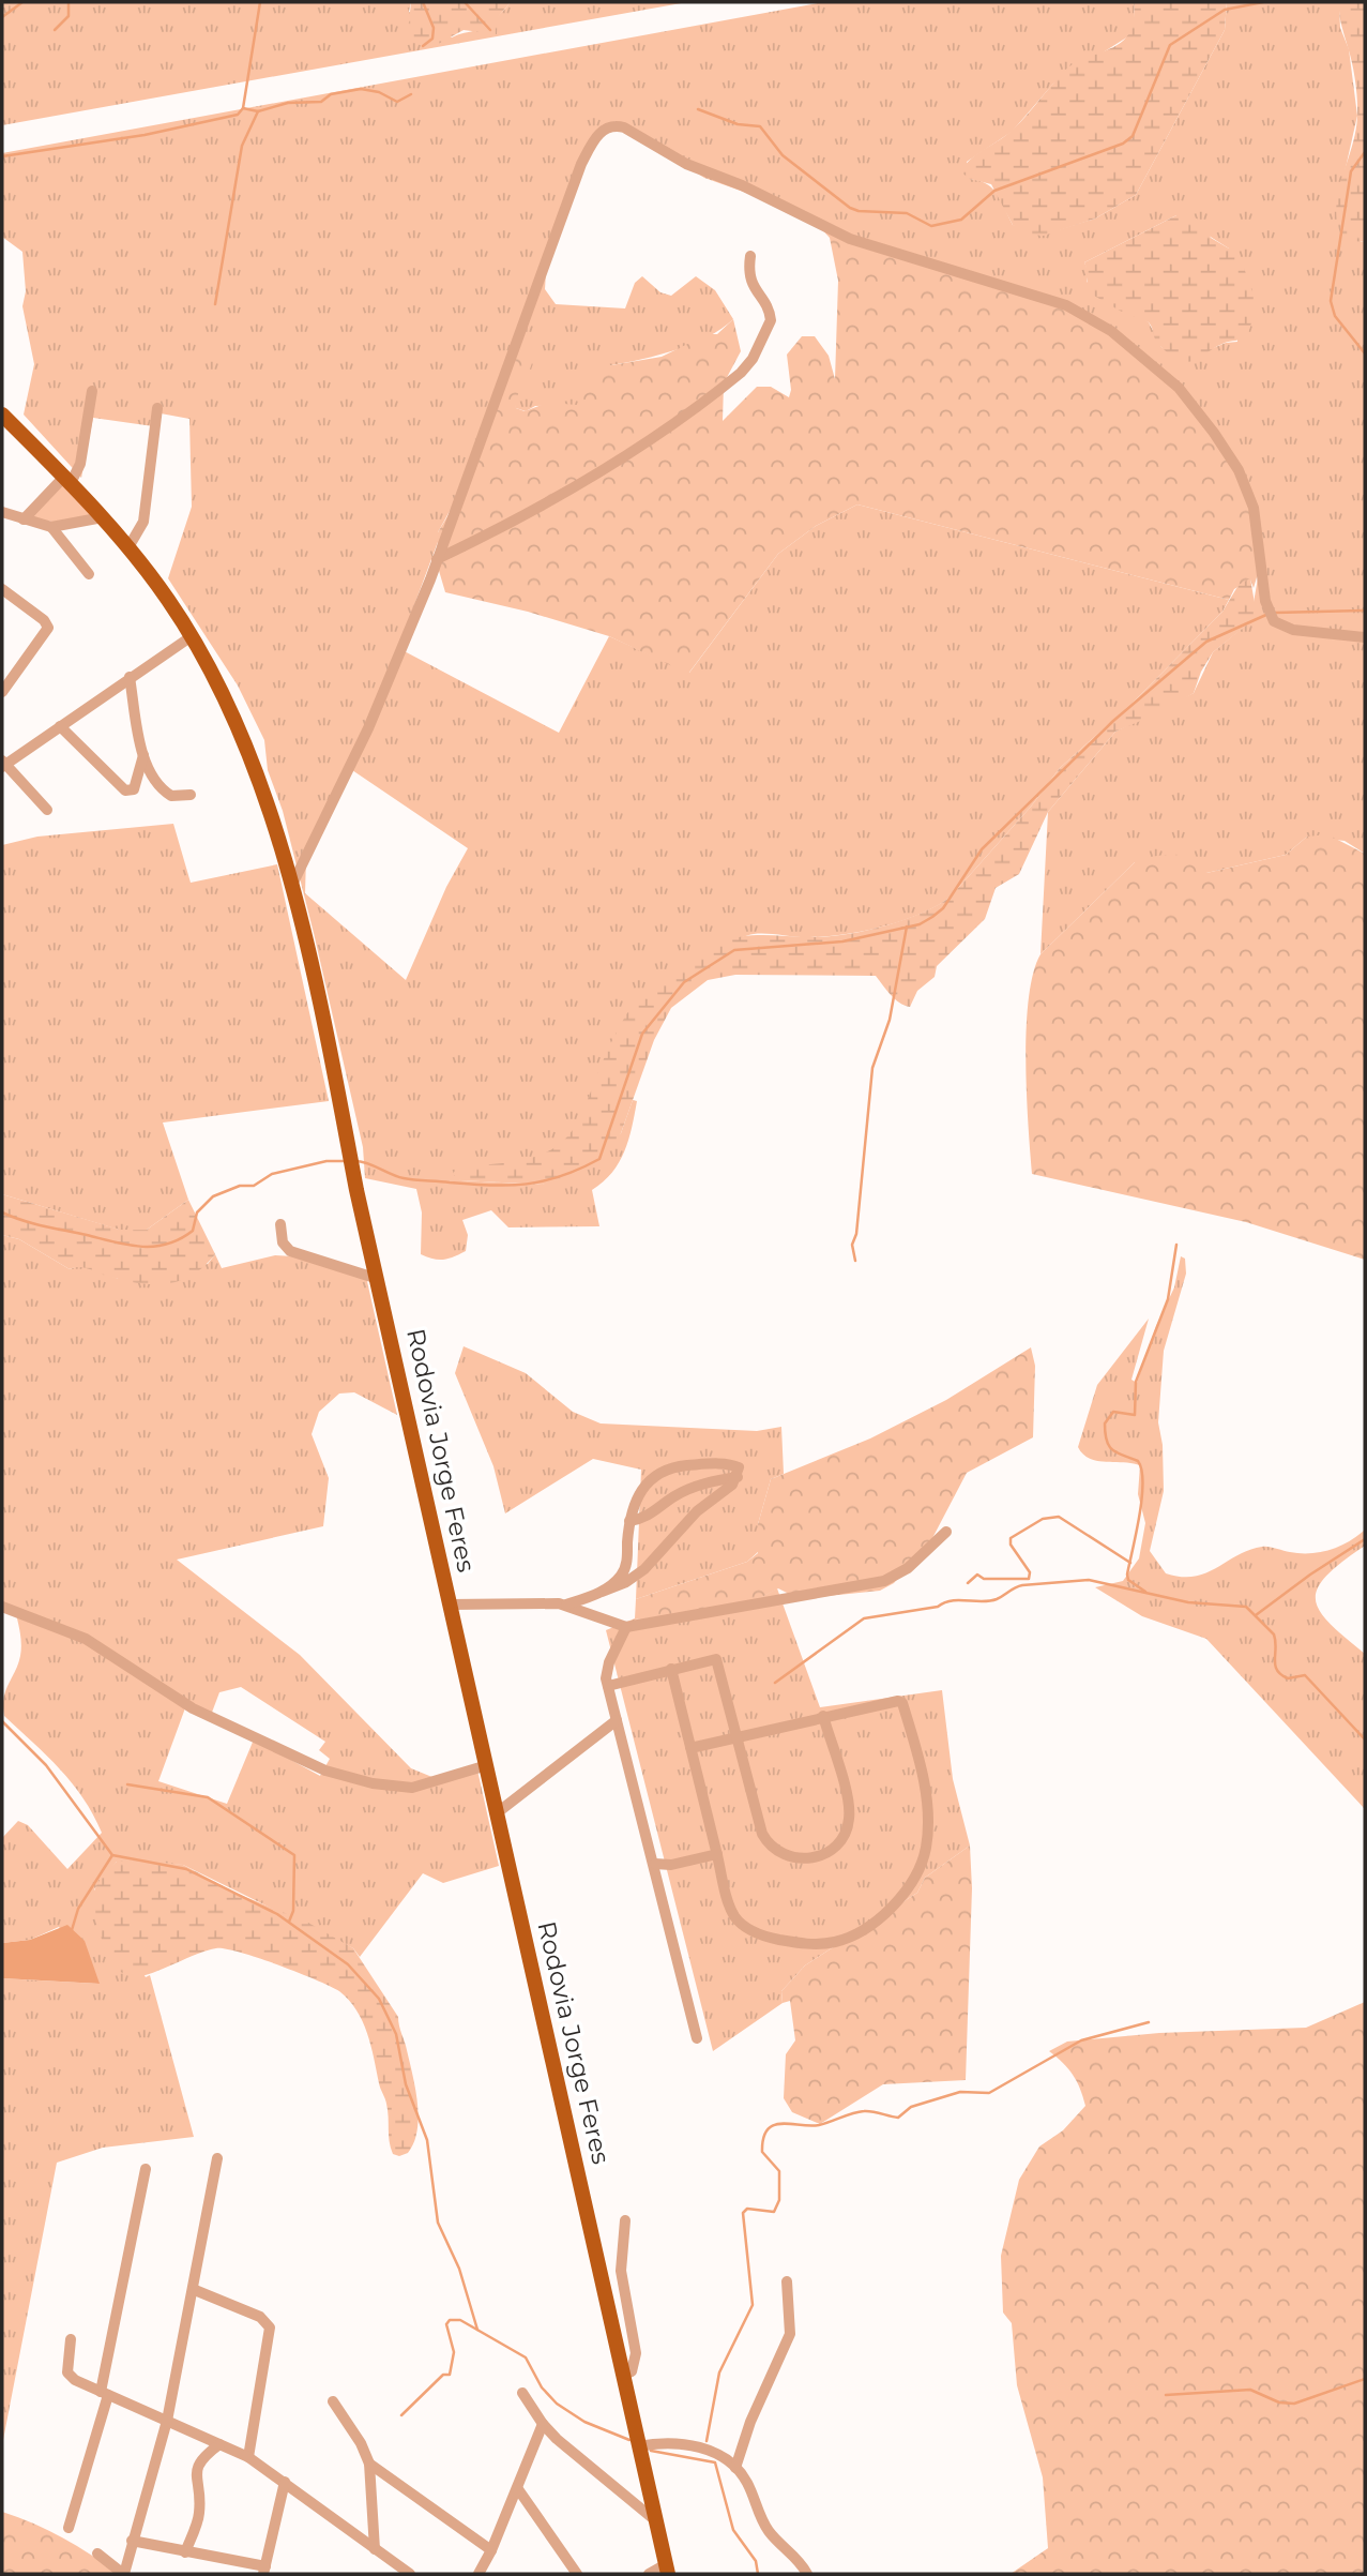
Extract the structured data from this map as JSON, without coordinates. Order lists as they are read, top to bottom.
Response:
{
  "streets": {
    "main road": ["Rodovia Jorge Feres"]
  }
}
